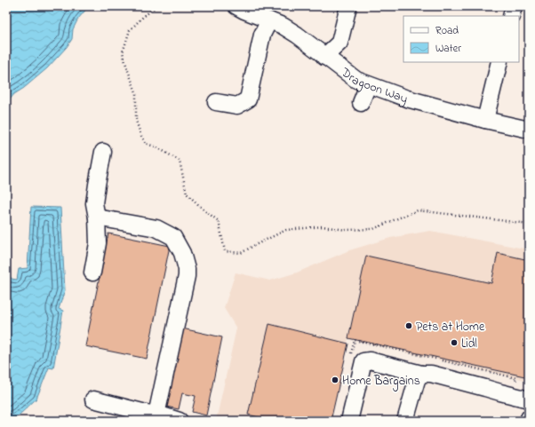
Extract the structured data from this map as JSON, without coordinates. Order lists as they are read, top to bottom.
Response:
{
  "streets": {
    "street": ["Dragoon Way"]
  },
  "places": ["Pets at Home", "Lidl", "Home Bargains"],
  "legend": ["Road", "Water"]
}
